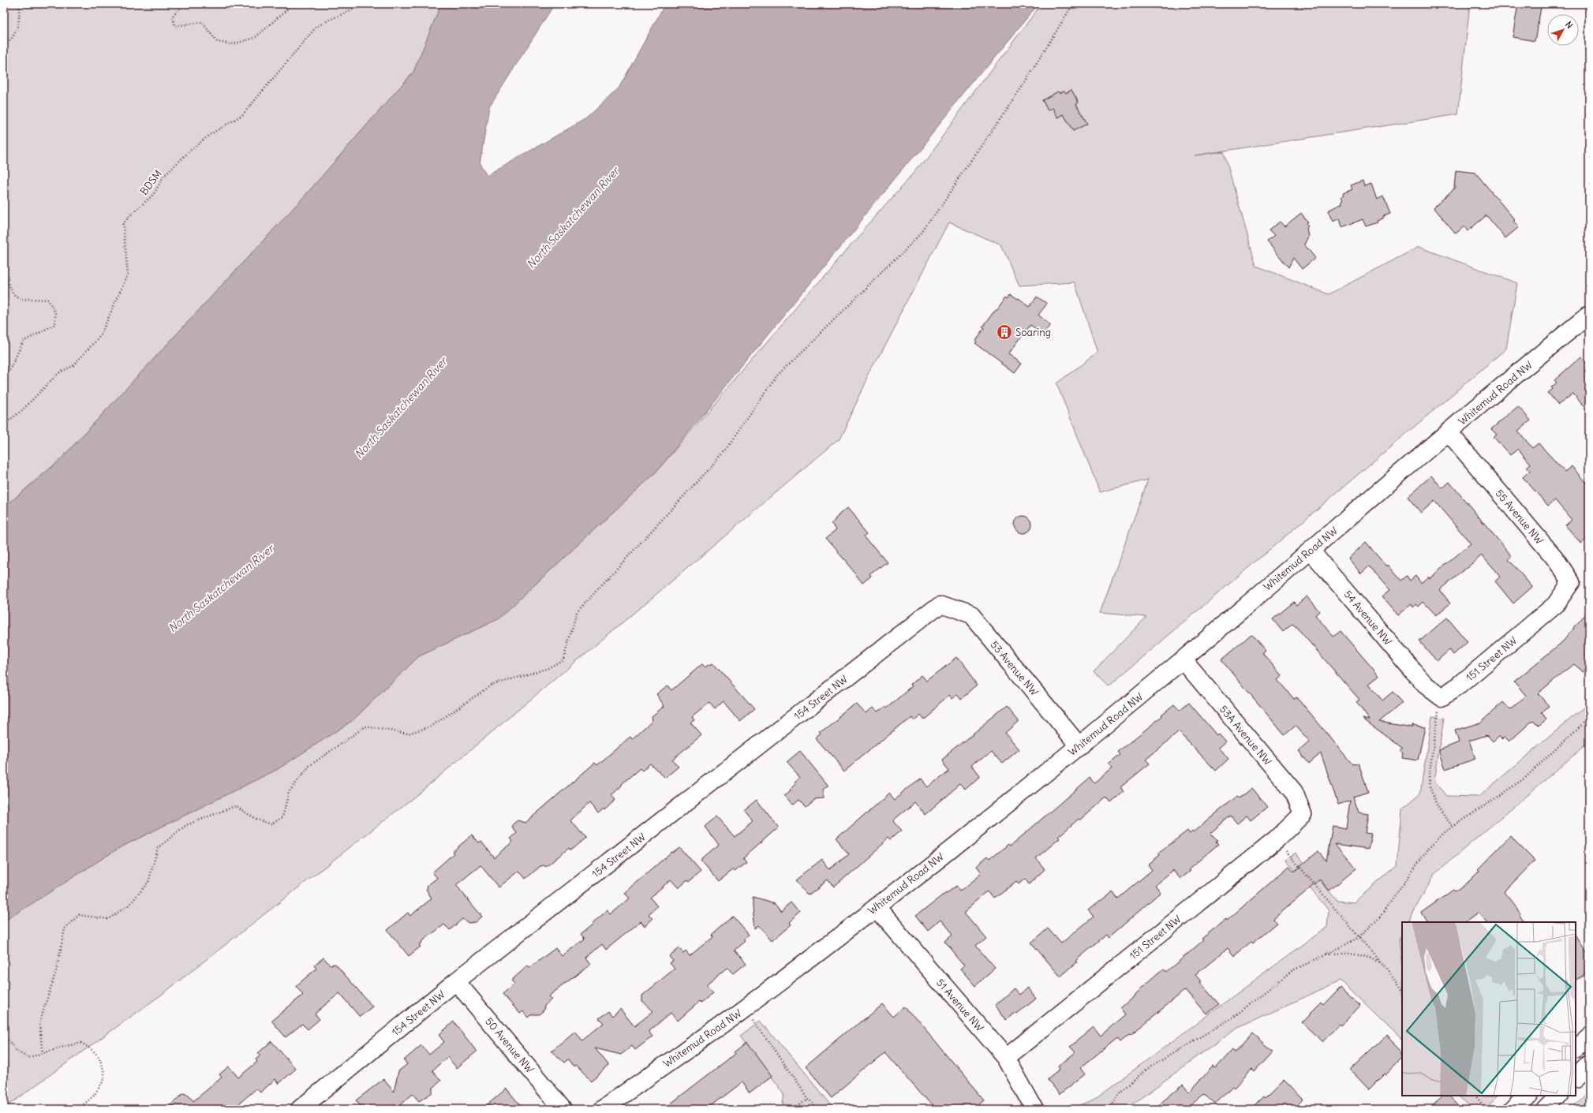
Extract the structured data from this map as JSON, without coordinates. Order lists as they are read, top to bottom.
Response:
{
  "streets": {
    "street": [
      "Whitemud Road NW",
      "55 Avenue NW",
      "54 Avenue NW",
      "151 Street NW",
      "53 Avenue NW",
      "154 Street NW",
      "53A Avenue NW",
      "51 Avenue NW",
      "50 Avenue NW"
    ],
    "path": ["BDSM"]
  },
  "crossings": [
    ["Whitemud Road NW", "55 Avenue NW"],
    ["Whitemud Road NW", "54 Avenue NW"],
    ["Whitemud Road NW", "53 Avenue NW"],
    ["Whitemud Road NW", "53A Avenue NW"],
    ["Whitemud Road NW", "51 Avenue NW"],
    ["55 Avenue NW", "151 Street NW"],
    ["54 Avenue NW", "151 Street NW"],
    ["151 Street NW", "53A Avenue NW"],
    ["151 Street NW", "51 Avenue NW"],
    ["53 Avenue NW", "154 Street NW"],
    ["154 Street NW", "50 Avenue NW"]
  ],
  "water": ["North Saskatchewan River"],
  "places": {
    "building": ["Soaring"]
  },
  "north": "top right"
}
